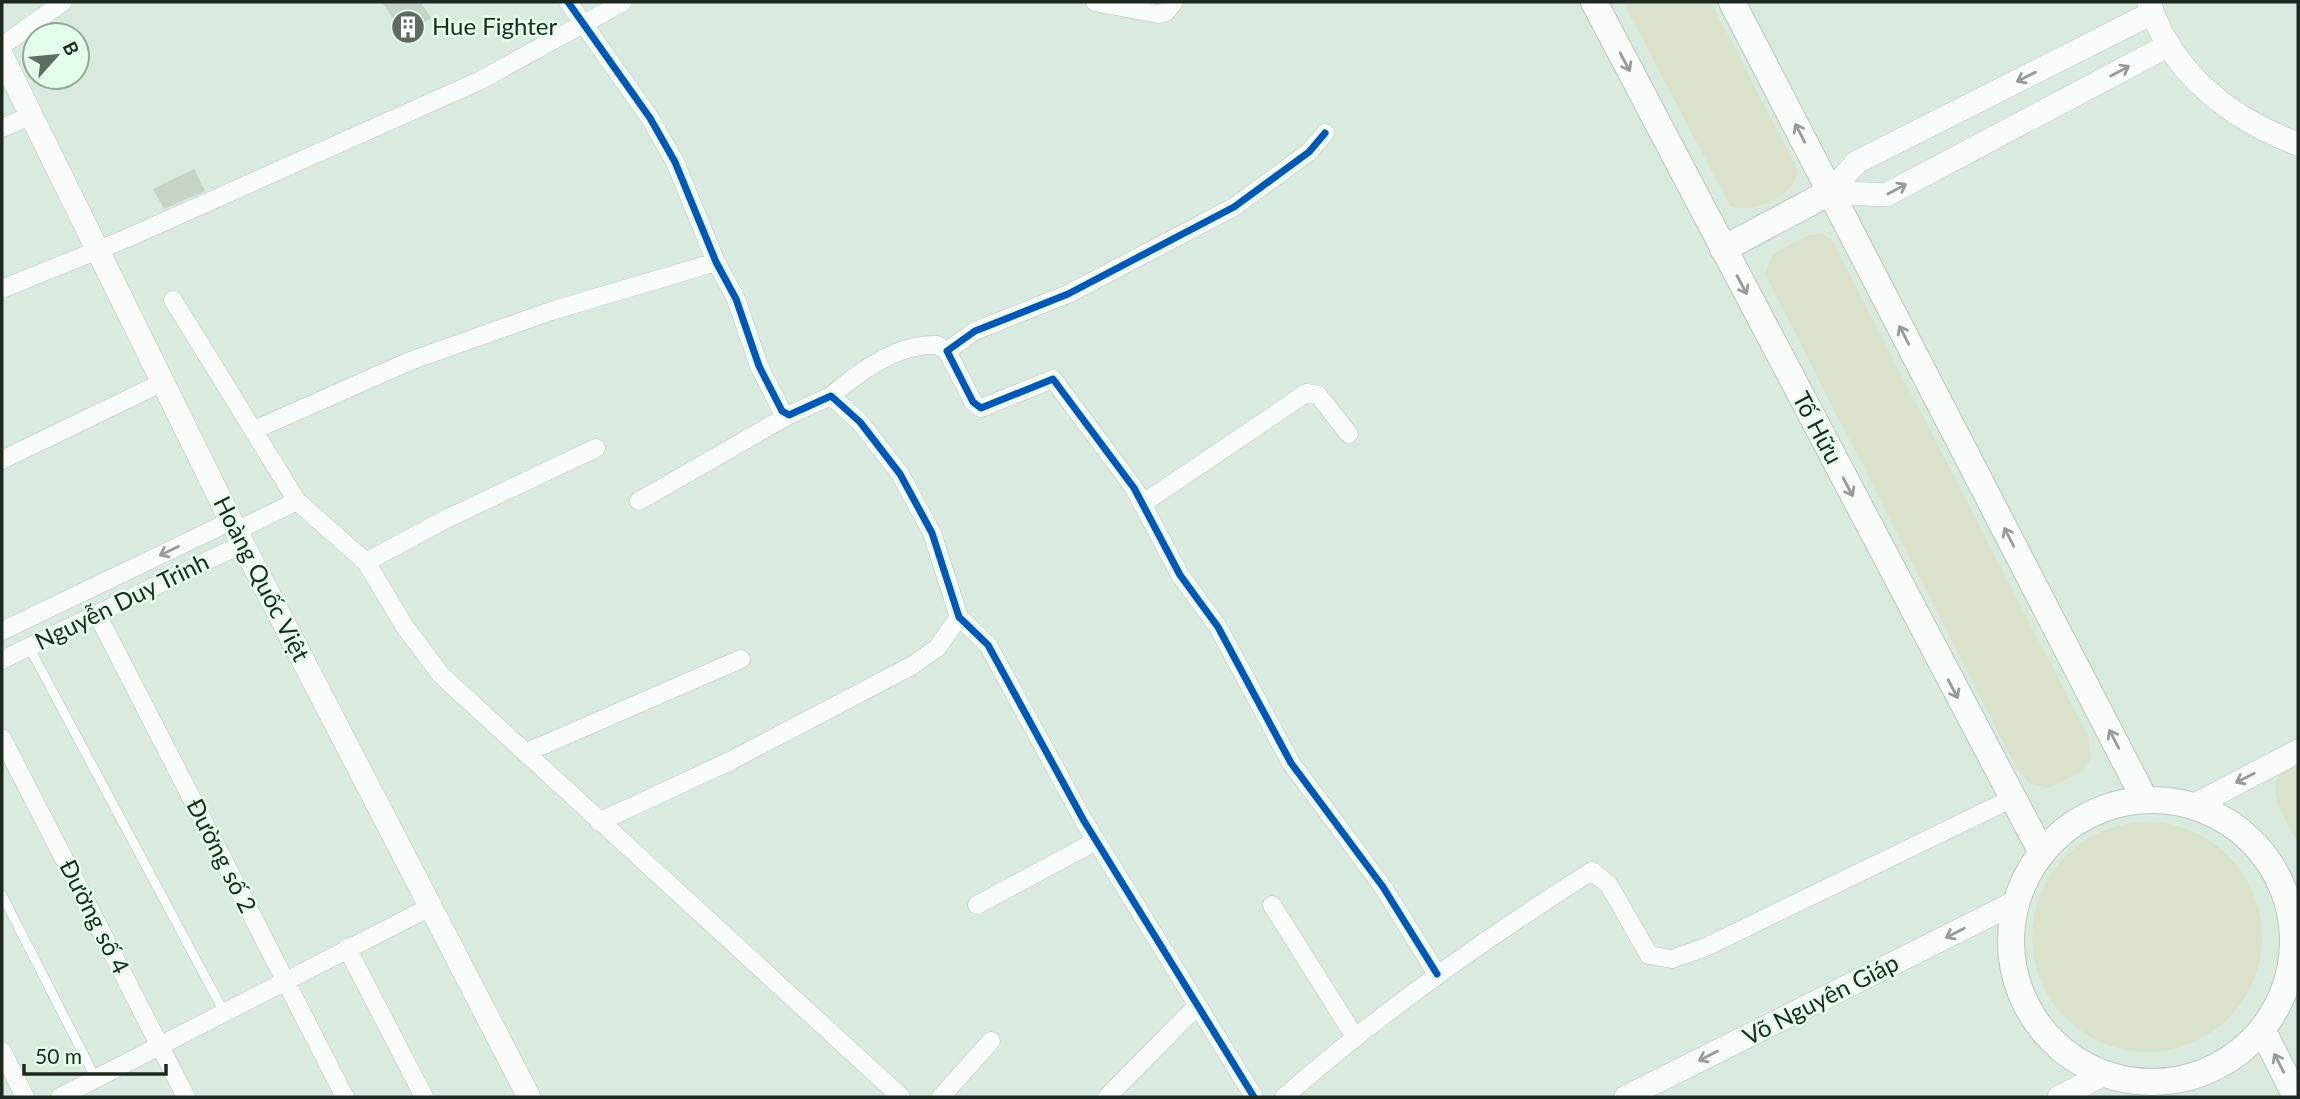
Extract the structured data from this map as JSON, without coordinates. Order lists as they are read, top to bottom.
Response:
{
  "streets": {
    "main road": ["Tố Hữu"],
    "street": [
      "Hoàng Quốc Việt",
      "Nguyễn Duy Trinh",
      "Đường số 2",
      "Đường số 4",
      "Võ Nguyên Giáp"
    ]
  },
  "crossings": [
    ["Hoàng Quốc Việt", "Nguyễn Duy Trinh"],
    ["Nguyễn Duy Trinh", "Đường số 2"]
  ],
  "one_way": ["Võ Nguyên Giáp"],
  "places": {
    "building": ["Hue Fighter"]
  },
  "scale_bar": "50 m",
  "north": "top right"
}
